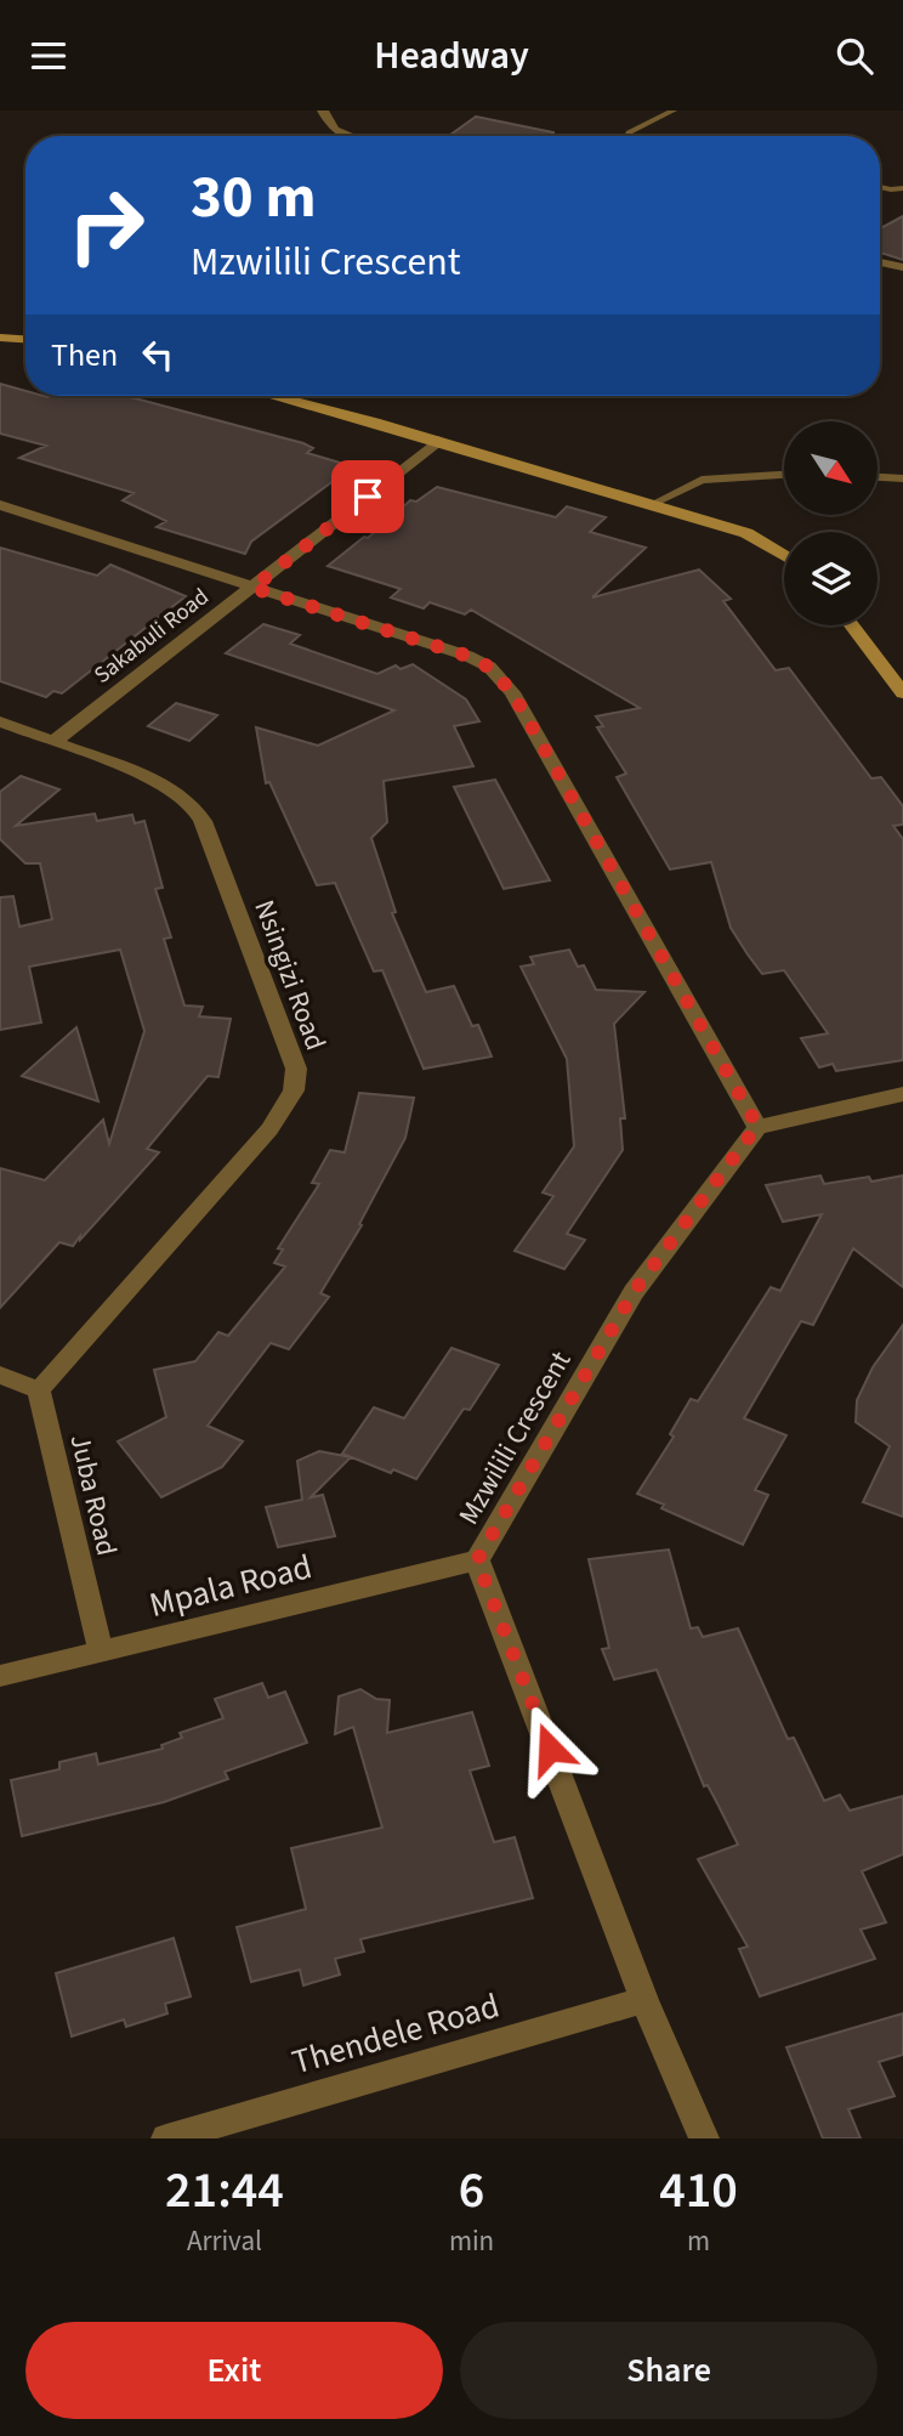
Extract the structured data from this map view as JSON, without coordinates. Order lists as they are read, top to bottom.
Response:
{
  "streets": {
    "street": [
      "Sakabuli Road",
      "Nsingizi Road",
      "Mzwilili Crescent",
      "Juba Road",
      "Mpala Road",
      "Thendele Road"
    ]
  },
  "crossings": [
    ["Sakabuli Road", "Nsingizi Road"],
    ["Nsingizi Road", "Juba Road"],
    ["Mzwilili Crescent", "Mpala Road"],
    ["Mzwilili Crescent", "Thendele Road"],
    ["Juba Road", "Mpala Road"]
  ],
  "north": "bottom right",
  "page": {
    "header": "Headway",
    "turn": ["30 m", "Mzwilili Crescent"],
    "then": "Then",
    "eta": [
      "21:44",
      "Arrival",
      "6",
      "min",
      "410",
      "m"
    ],
    "buttons": ["Exit", "Share"]
  }
}
